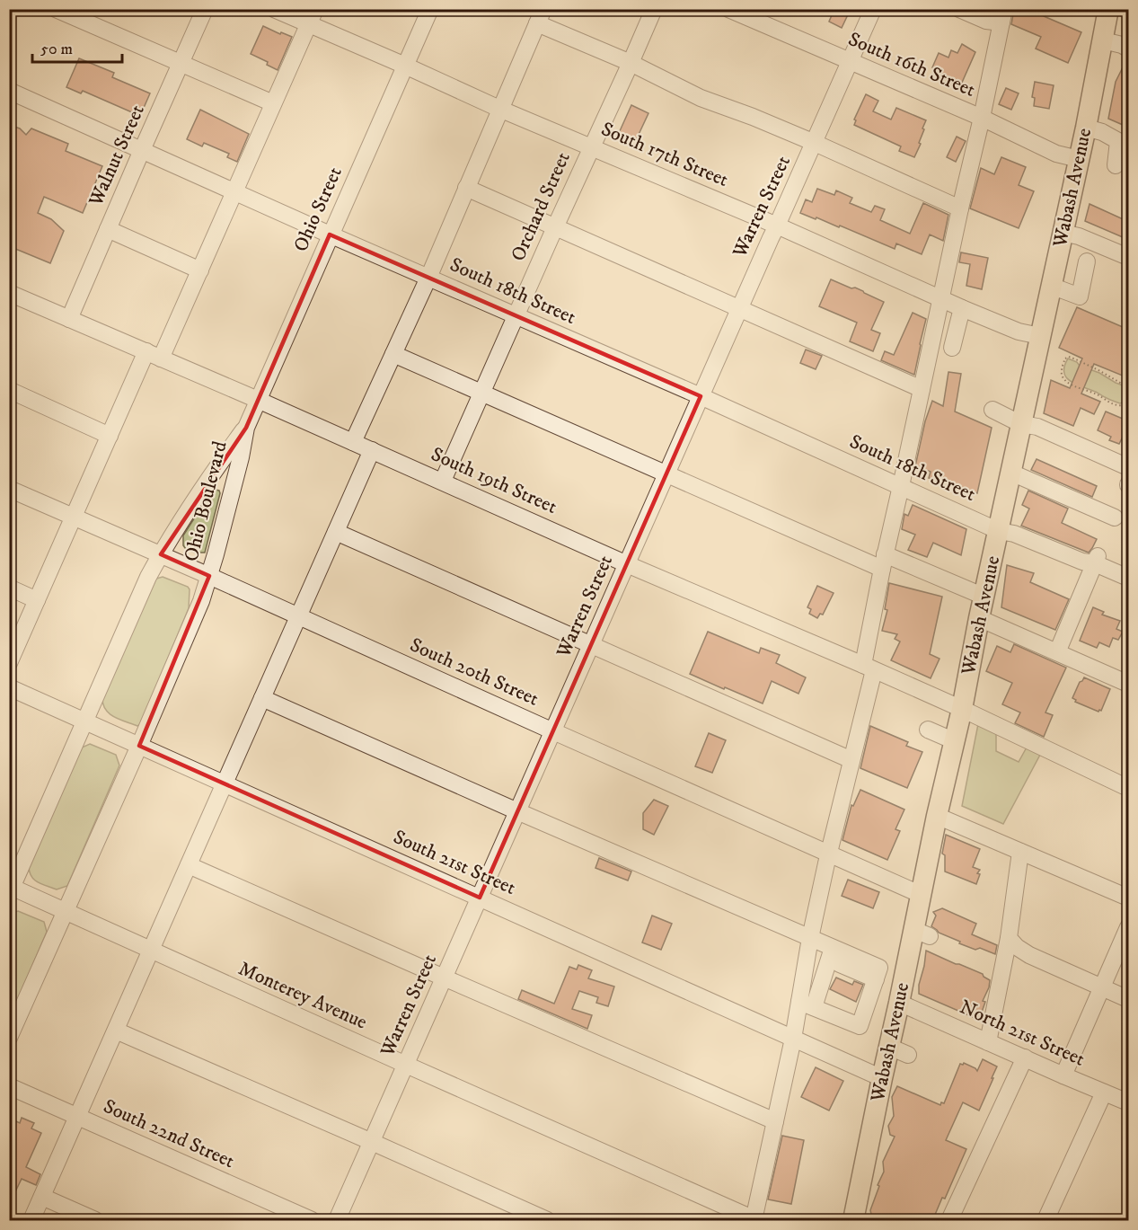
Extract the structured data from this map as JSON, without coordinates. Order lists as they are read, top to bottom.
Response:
{
  "streets": {
    "main road": ["Wabash Avenue"],
    "street": [
      "South 16th Street",
      "South 17th Street",
      "Walnut Street",
      "Orchard Street",
      "Warren Street",
      "Ohio Street",
      "South 18th Street",
      "South 19th Street",
      "Ohio Boulevard",
      "South 20th Street",
      "South 21st Street",
      "Monterey Avenue",
      "North 21st Street",
      "South 22nd Street"
    ]
  },
  "crossings": [
    ["South 16th Street", "Wabash Avenue"],
    ["South 16th Street", "Warren Street"],
    ["South 17th Street", "Wabash Avenue"],
    ["South 17th Street", "Orchard Street"],
    ["South 17th Street", "Warren Street"],
    ["South 17th Street", "Ohio Street"],
    ["Walnut Street", "South 18th Street"],
    ["Walnut Street", "South 19th Street"],
    ["Wabash Avenue", "South 18th Street"],
    ["Wabash Avenue", "South 19th Street"],
    ["Wabash Avenue", "South 20th Street"],
    ["Wabash Avenue", "South 21st Street"],
    ["Wabash Avenue", "North 21st Street"],
    ["Orchard Street", "South 18th Street"],
    ["Orchard Street", "South 19th Street"],
    ["Warren Street", "South 18th Street"],
    ["Warren Street", "South 19th Street"],
    ["Warren Street", "South 20th Street"],
    ["Warren Street", "South 21st Street"],
    ["Warren Street", "Monterey Avenue"],
    ["Ohio Street", "South 18th Street"],
    ["Ohio Street", "South 19th Street"],
    ["Ohio Street", "Ohio Boulevard"],
    ["Ohio Boulevard", "South 20th Street"],
    ["Ohio Boulevard", "South 21st Street"],
    ["Ohio Boulevard", "Monterey Avenue"]
  ],
  "scale_bar": "50 m"
}
